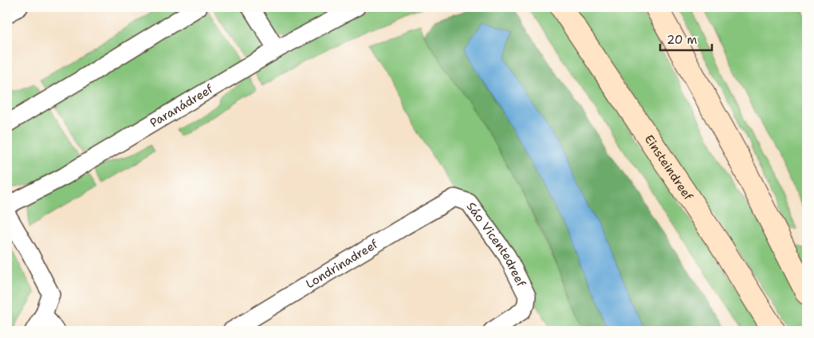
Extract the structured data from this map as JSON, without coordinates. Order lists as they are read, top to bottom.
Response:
{
  "streets": {
    "main road": ["Einsteindreef"],
    "street": ["Paranádreef", "Sáo Vicentedreef", "Londrinadreef"]
  },
  "crossings": [
    ["Sáo Vicentedreef", "Londrinadreef"]
  ],
  "scale_bar": "20 m"
}
